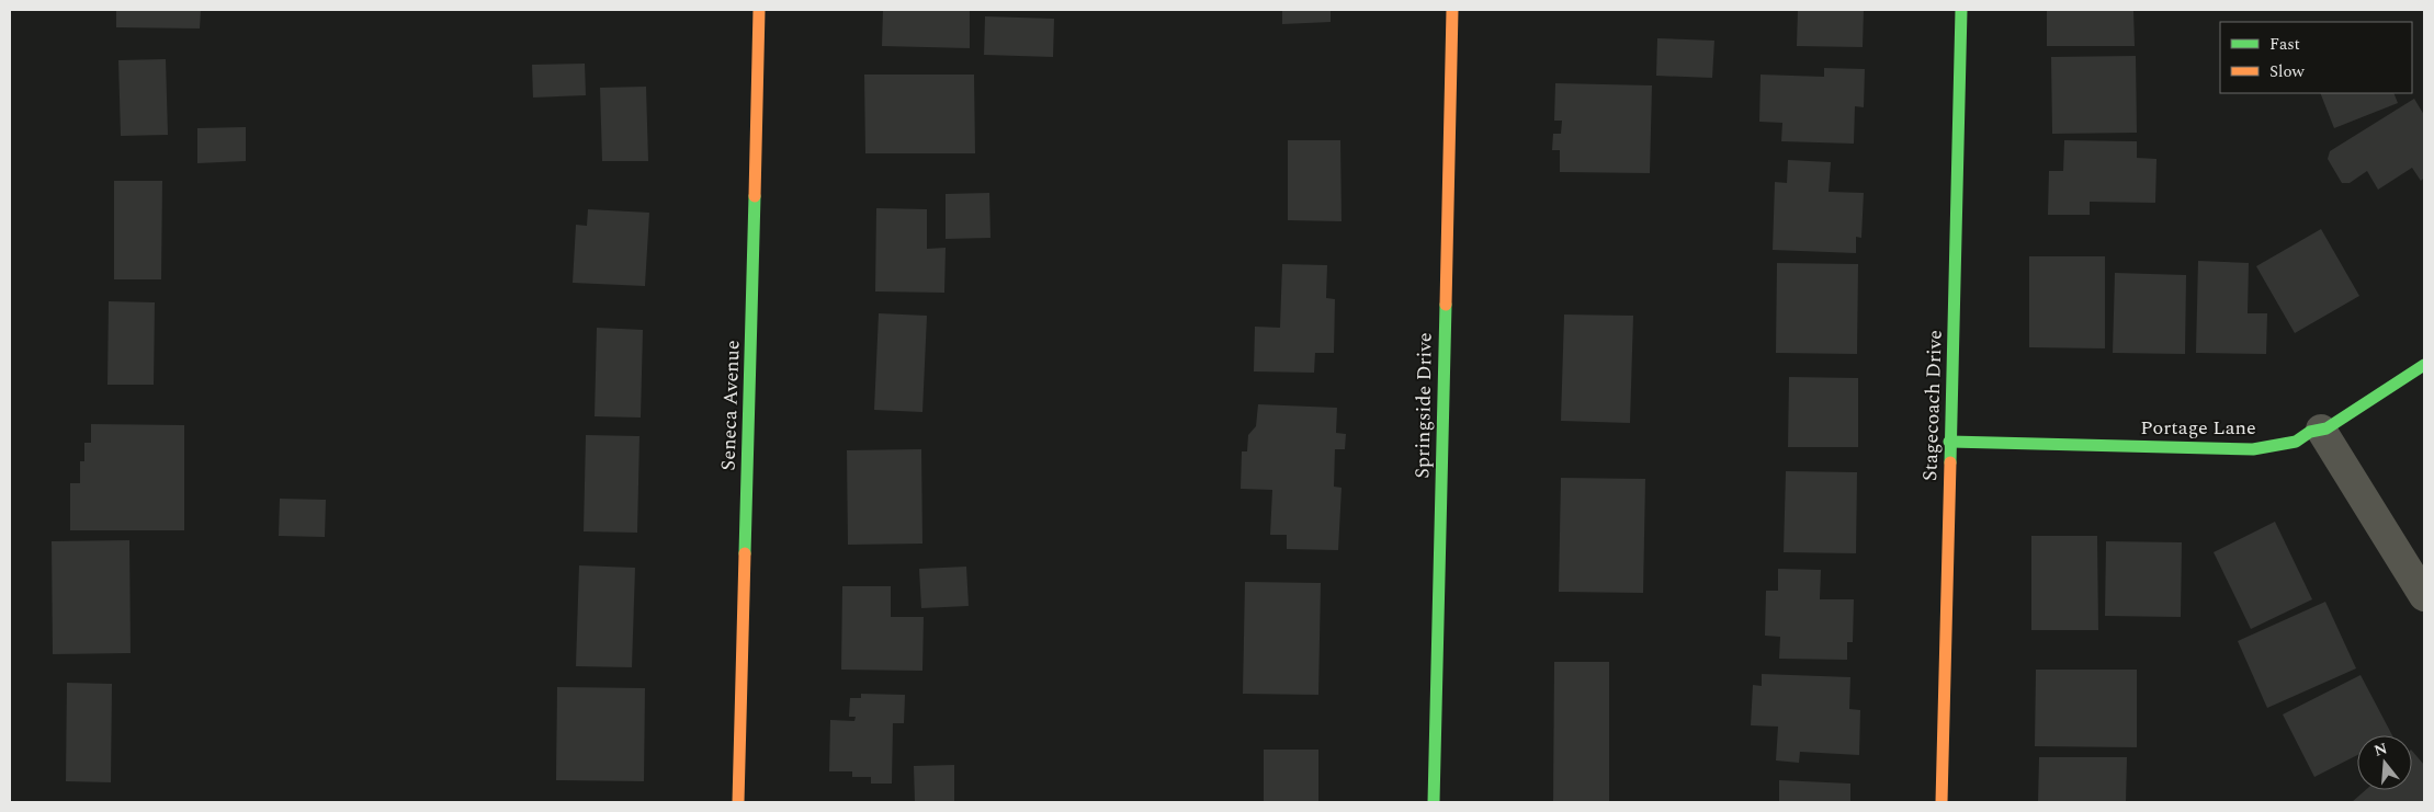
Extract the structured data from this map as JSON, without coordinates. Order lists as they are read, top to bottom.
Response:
{
  "streets": {
    "street": [
      "Seneca Avenue",
      "Springside Drive",
      "Stagecoach Drive",
      "Portage Lane"
    ]
  },
  "crossings": [
    ["Stagecoach Drive", "Portage Lane"]
  ],
  "legend": ["Fast", "Slow"],
  "north": "top"
}
